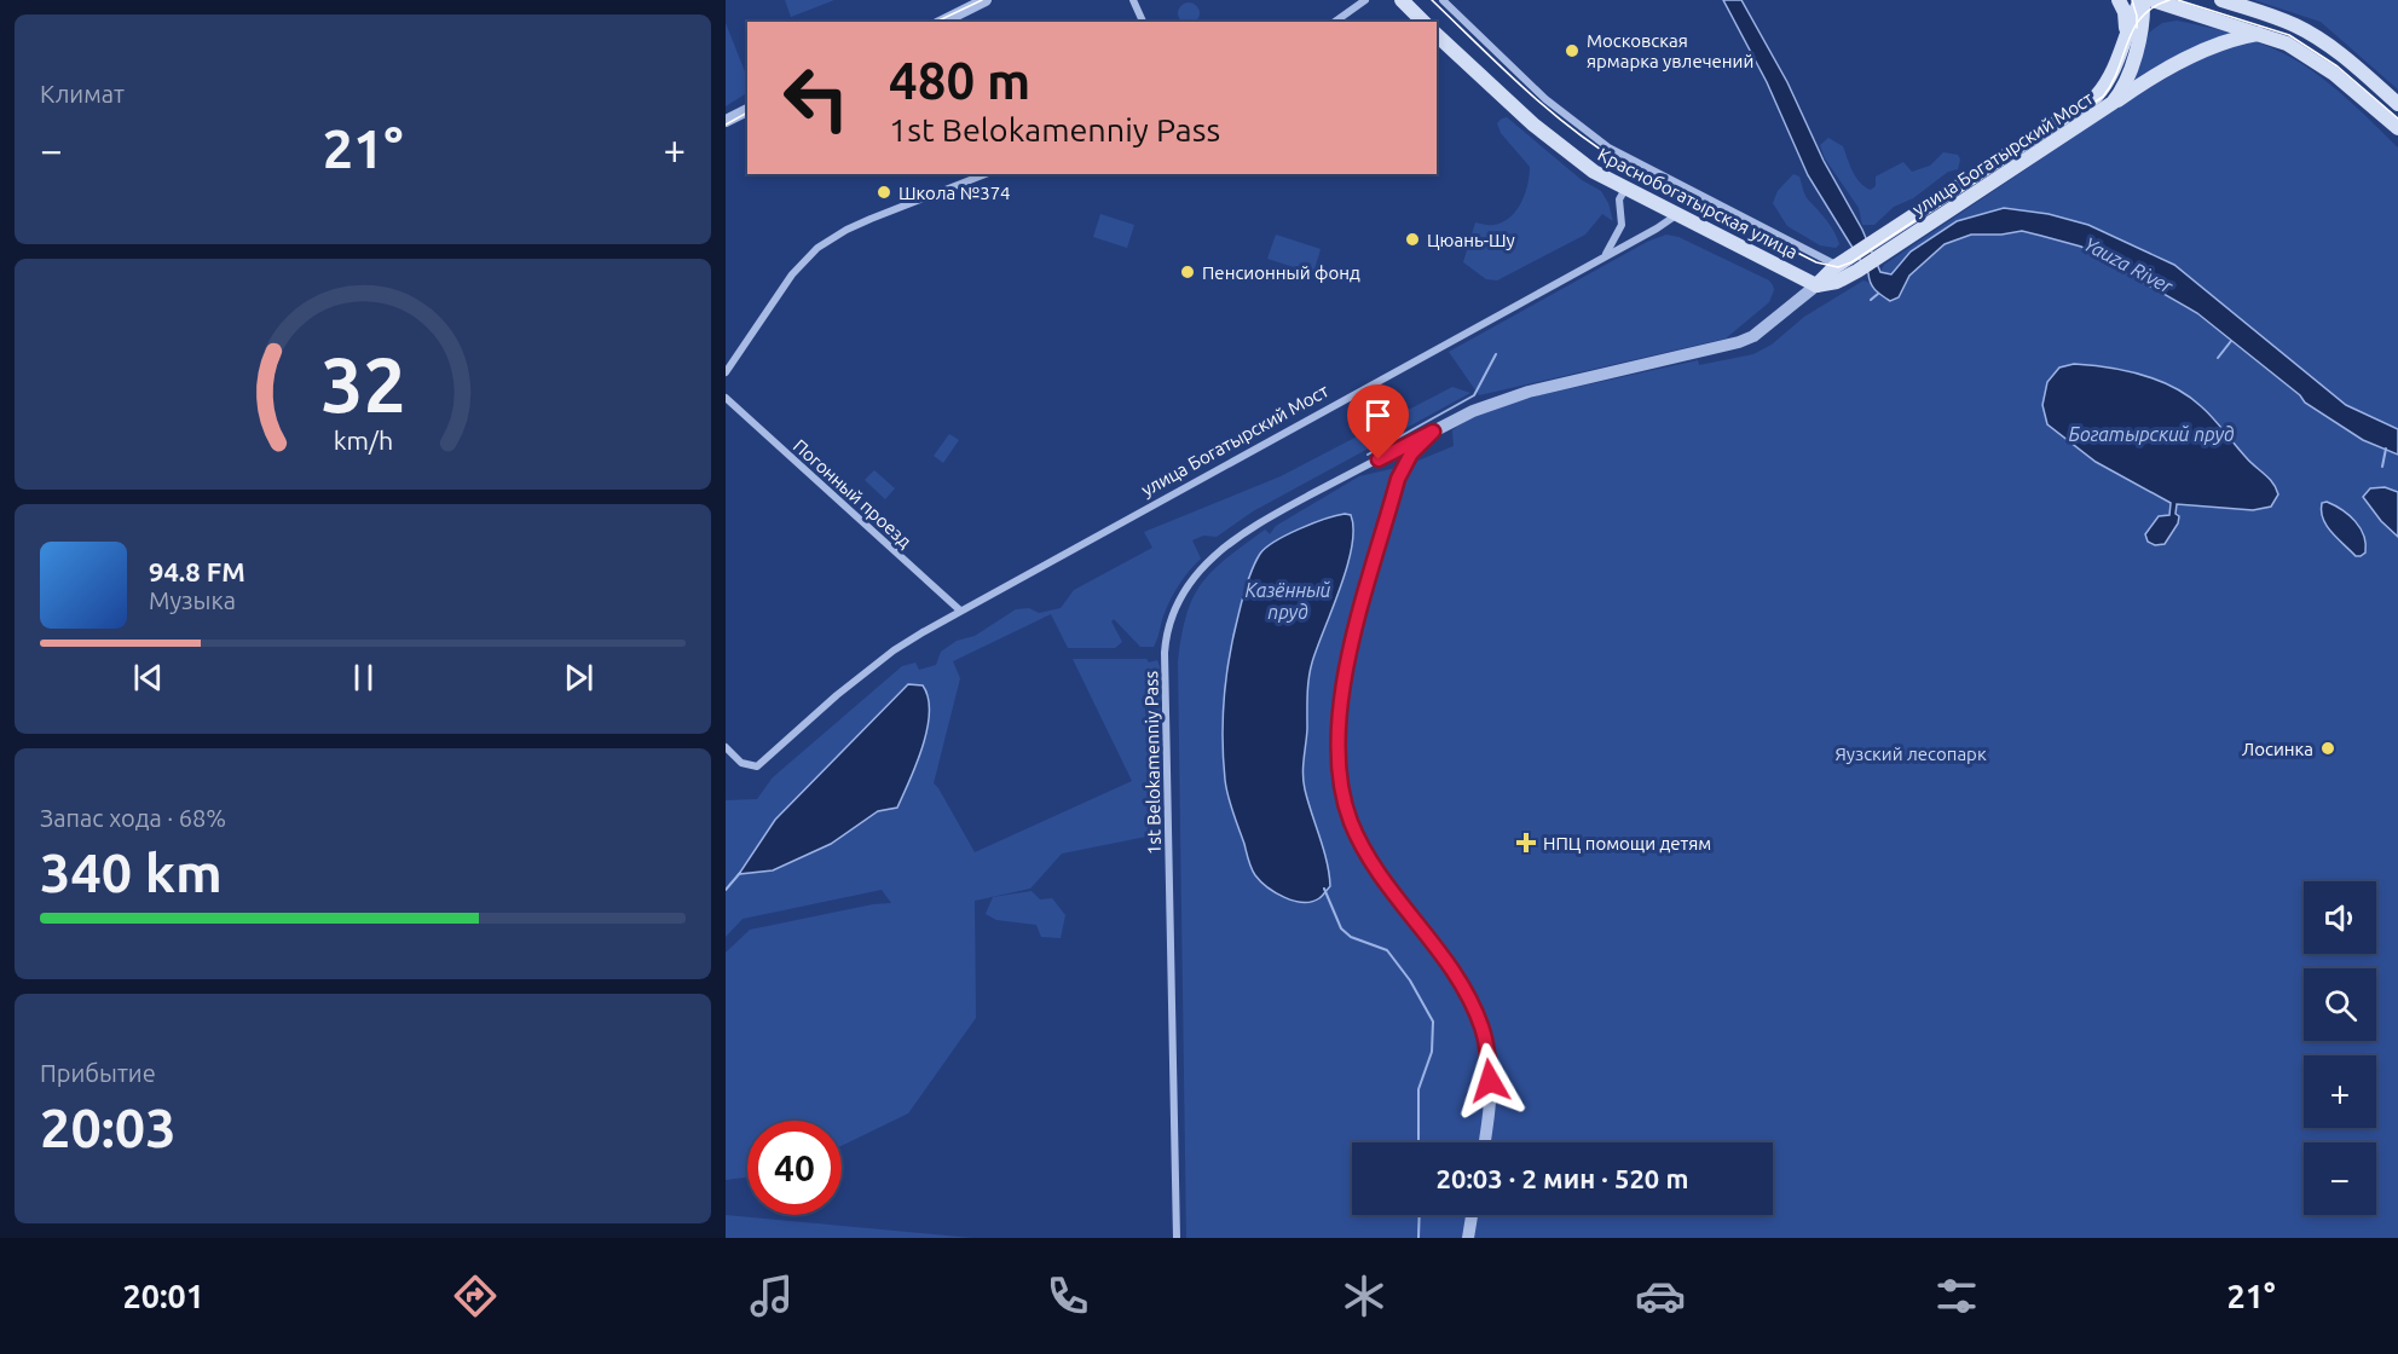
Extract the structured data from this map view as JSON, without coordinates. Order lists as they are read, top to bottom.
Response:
{
  "streets": {
    "main road": ["улица Богатырский Мост", "Краснобогатырская улица"],
    "street": ["Погонный проезд", "1st Belokamenniy Pass"]
  },
  "crossings": [
    ["улица Богатырский Мост", "Краснобогатырская улица"],
    ["улица Богатырский Мост", "Погонный проезд"],
    ["улица Богатырский Мост", "1st Belokamenniy Pass"]
  ],
  "water": ["Yauza River", "Богатырский пруд", "Казённый пруд"],
  "parks": ["Яузский лесопарк"],
  "places": {
    "other": [
      "Московская ярмарка увлечений",
      "Школа №374",
      "Цюань-Шу",
      "Пенсионный фонд",
      "Лосинка"
    ],
    "health": ["НПЦ помощи детям"]
  },
  "page": {
    "tile": [
      "Климат",
      ["Запас хода · 68%", "340 km"],
      ["Прибытие", "20:03"]
    ],
    "turn": ["480 m", "1st Belokamenniy Pass"],
    "heat": ["−", "21°", "+"],
    "song": ["94.8 FM", "Музыка"],
    "map_buttons": ["+", "−"],
    "limit": "40",
    "trip": "20:03 · 2 мин · 520 m",
    "tabs": ["20:01", "21°"],
    "gauge": ["32", "km/h"]
  }
}
